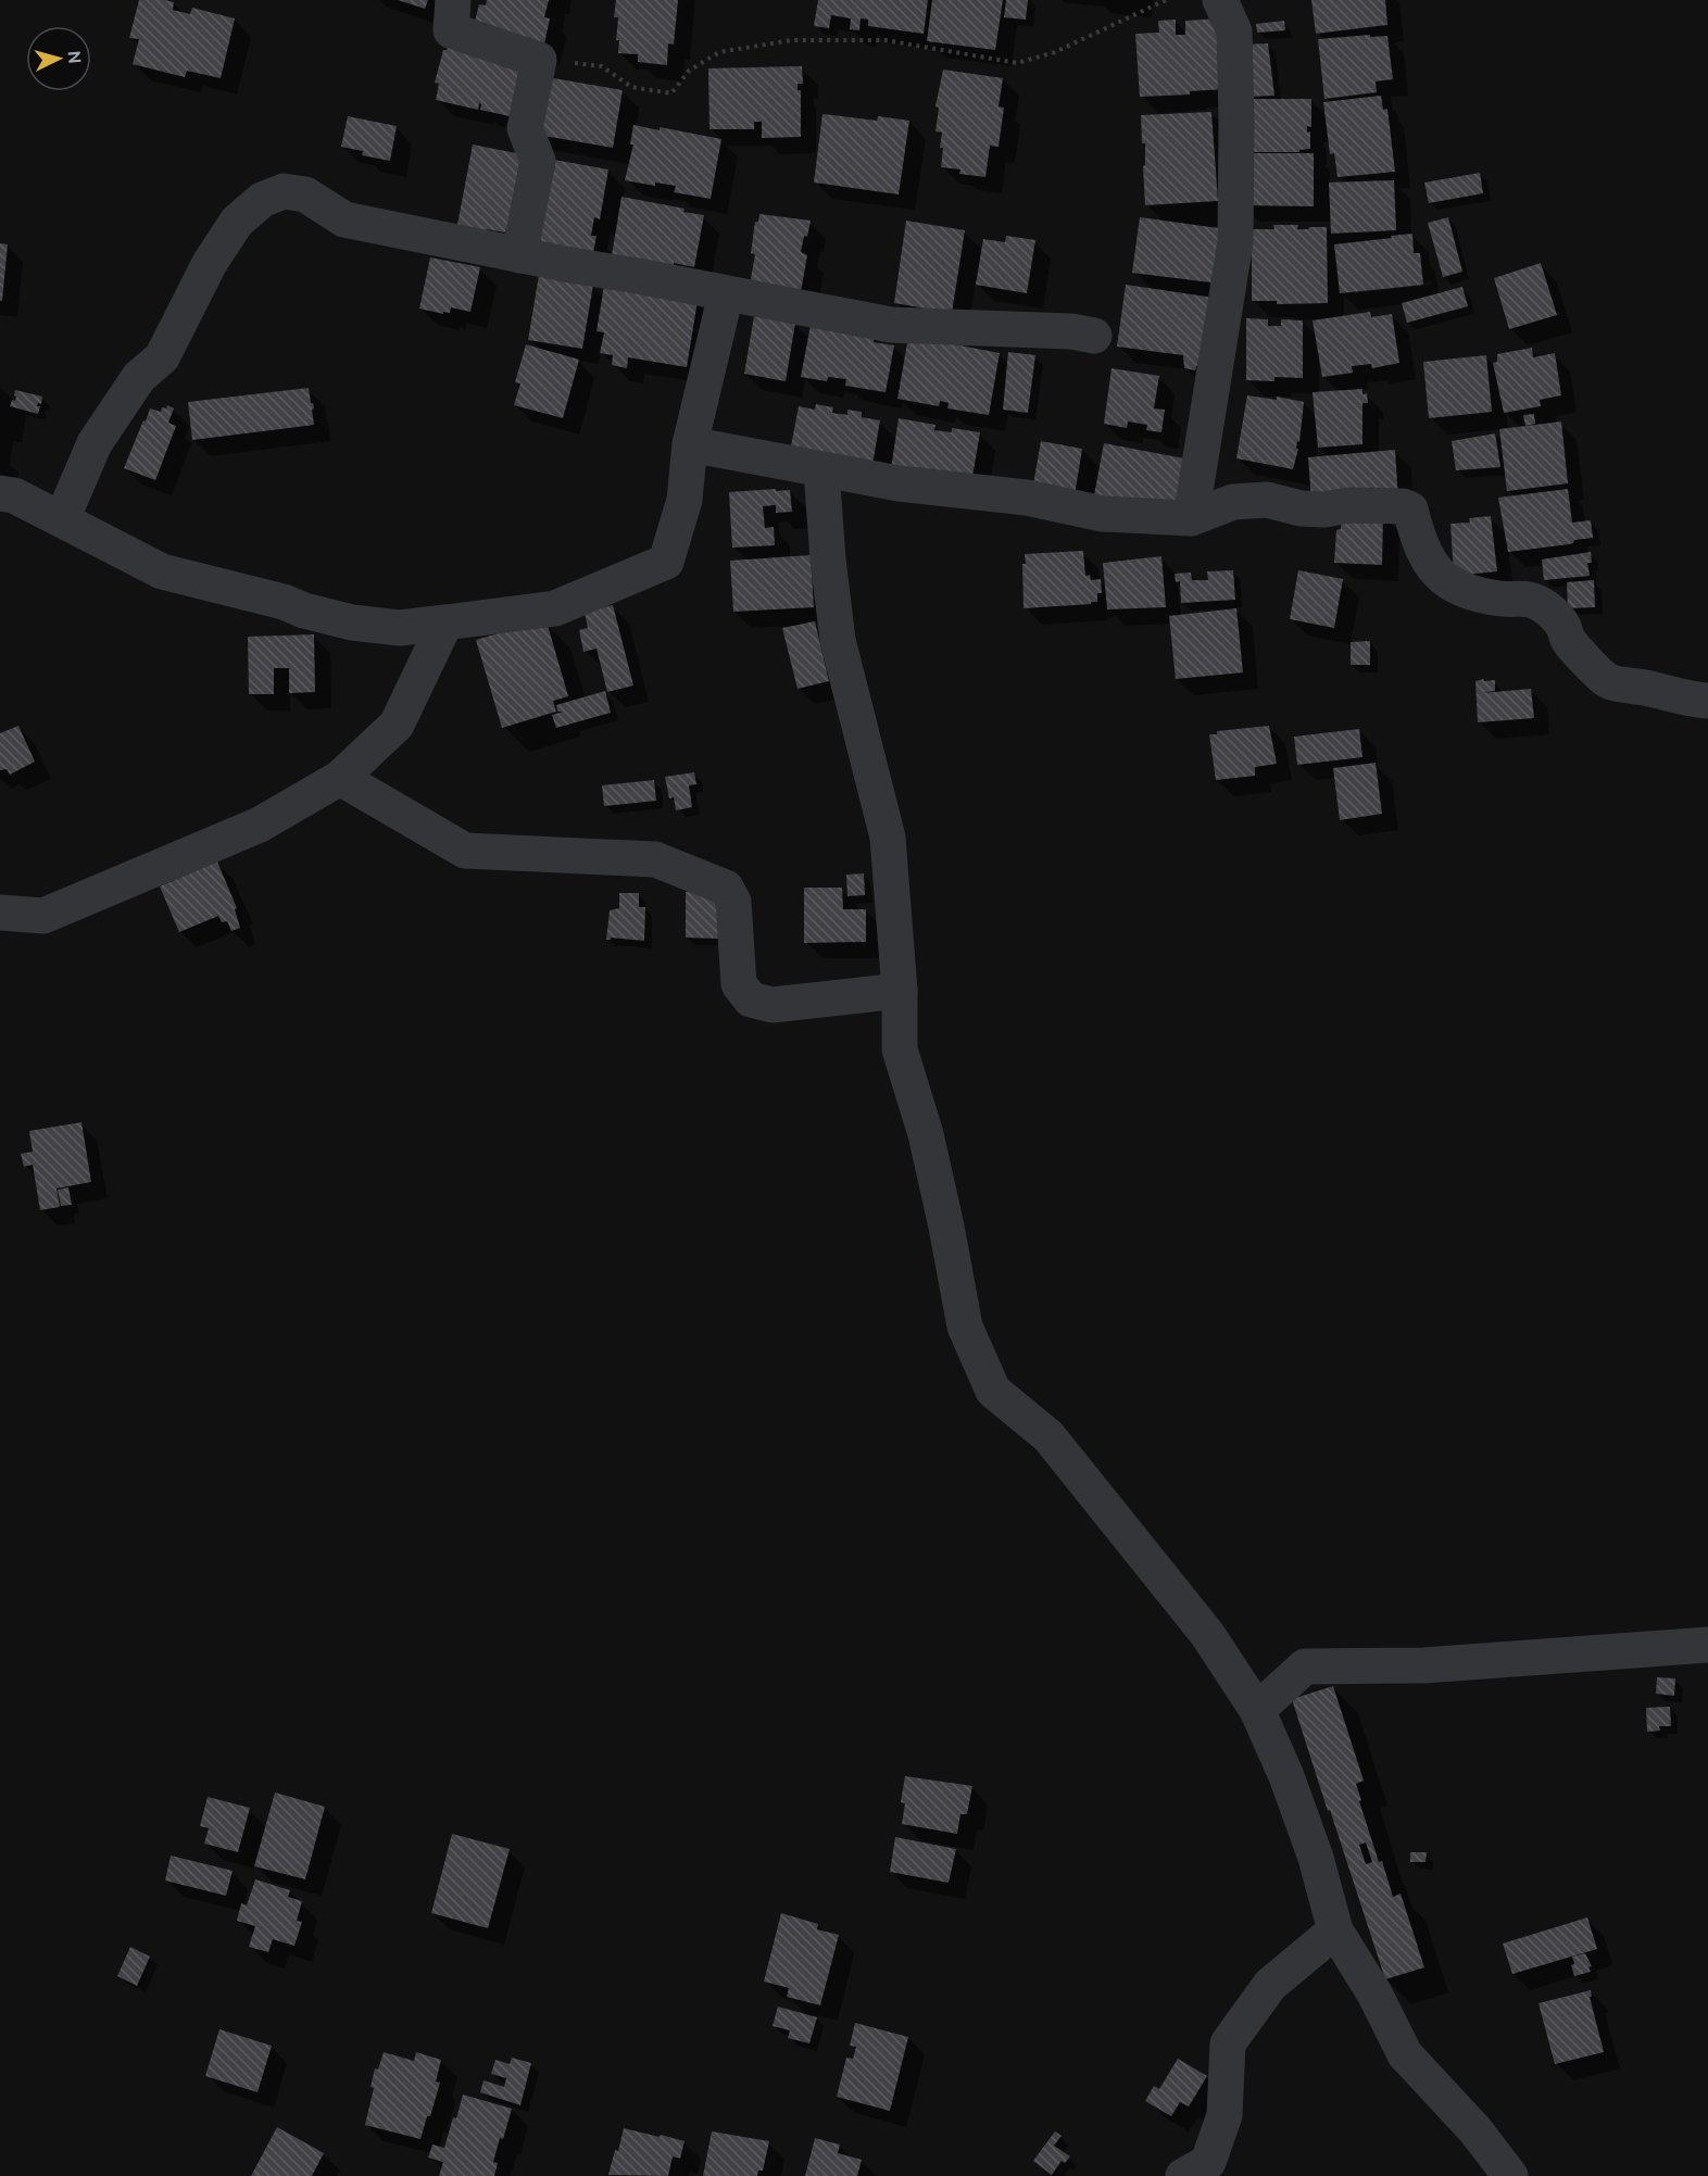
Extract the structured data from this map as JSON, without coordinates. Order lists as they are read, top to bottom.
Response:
{
  "north": "right"
}
